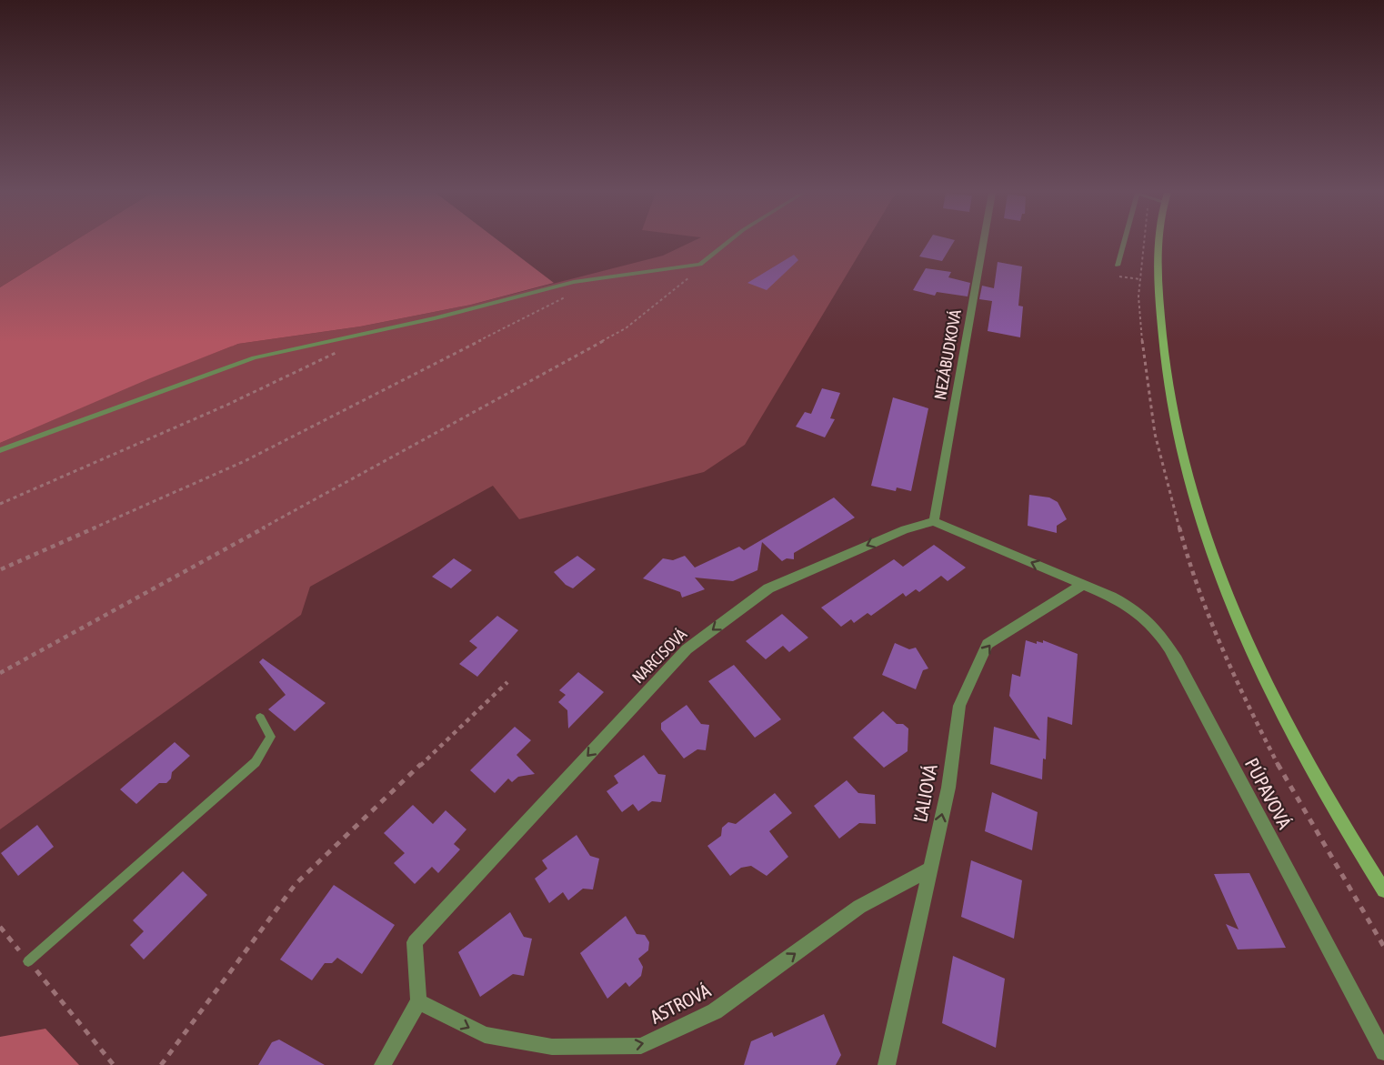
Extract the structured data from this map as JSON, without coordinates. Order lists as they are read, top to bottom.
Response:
{
  "streets": {
    "street": [
      "NEZÁBUDKOVÁ",
      "NARCISOVÁ",
      "ĽALIOVÁ",
      "PÚPAVOVÁ",
      "ASTROVÁ"
    ]
  },
  "crossings": [
    ["NEZÁBUDKOVÁ", "NARCISOVÁ"],
    ["NARCISOVÁ", "ASTROVÁ"],
    ["ĽALIOVÁ", "PÚPAVOVÁ"],
    ["ĽALIOVÁ", "ASTROVÁ"]
  ],
  "one_way": ["NARCISOVÁ", "ĽALIOVÁ", "ASTROVÁ"]
}
